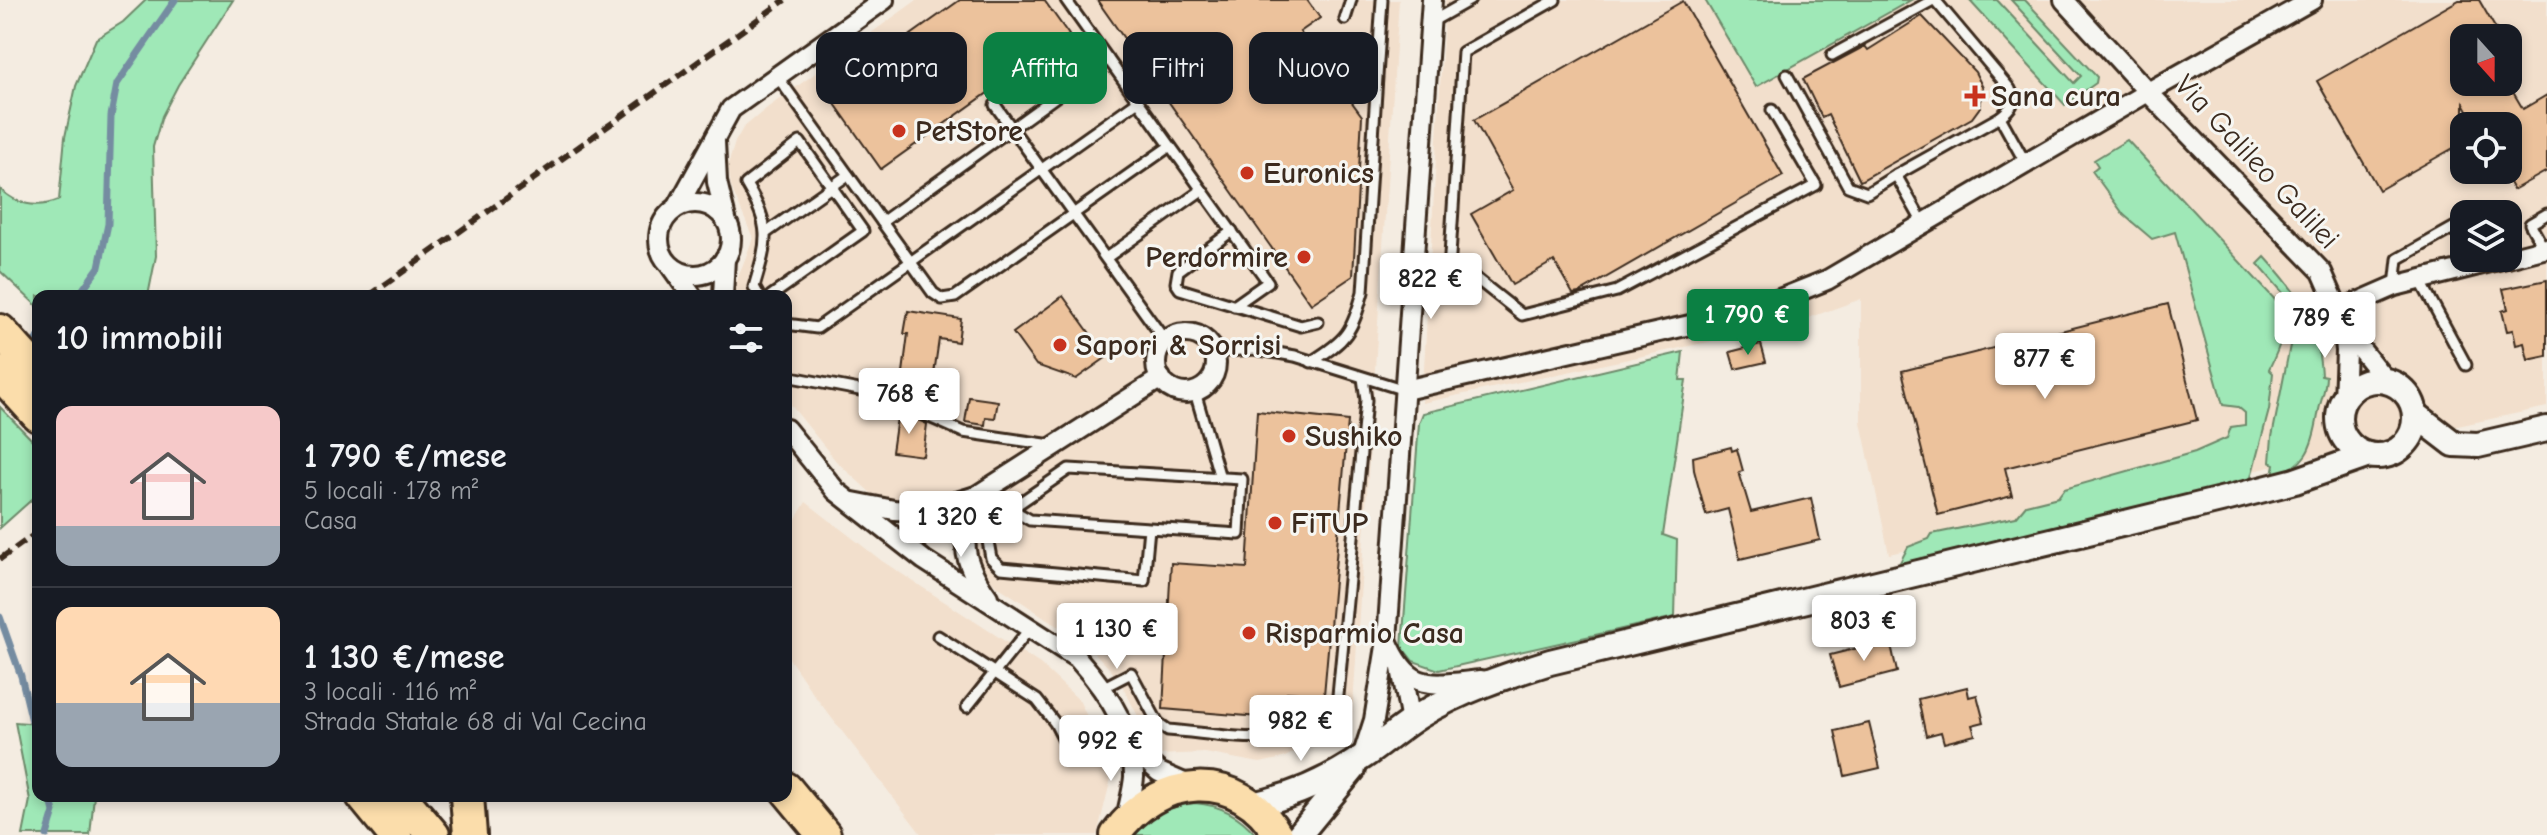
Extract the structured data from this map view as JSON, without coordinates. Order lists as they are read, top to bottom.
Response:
{
  "streets": {
    "street": ["Via Galileo Galilei"]
  },
  "places": {
    "health": ["Sana cura"],
    "other": [
      "PetStore",
      "Euronics",
      "Perdormire",
      "Sapori & Sorrisi",
      "Sushiko",
      "FiTUP",
      "Risparmio Casa"
    ]
  },
  "north": "bottom",
  "page": {
    "chip": [
      "Compra",
      "Affitta",
      "Filtri",
      "Nuovo"
    ],
    "price": [
      "822 €",
      "1 790 €",
      "789 €",
      "877 €",
      "768 €",
      "1 320 €",
      "803 €",
      "1 130 €",
      "982 €",
      "992 €"
    ],
    "heading": "10 immobili",
    "list": [
      {
        "name": "1 790 €/mese",
        "note": "5 locali · 178 m² · Casa"
      },
      {
        "name": "1 130 €/mese",
        "note": "3 locali · 116 m² · Strada Statale 68 di Val Cecina"
      }
    ]
  }
}
